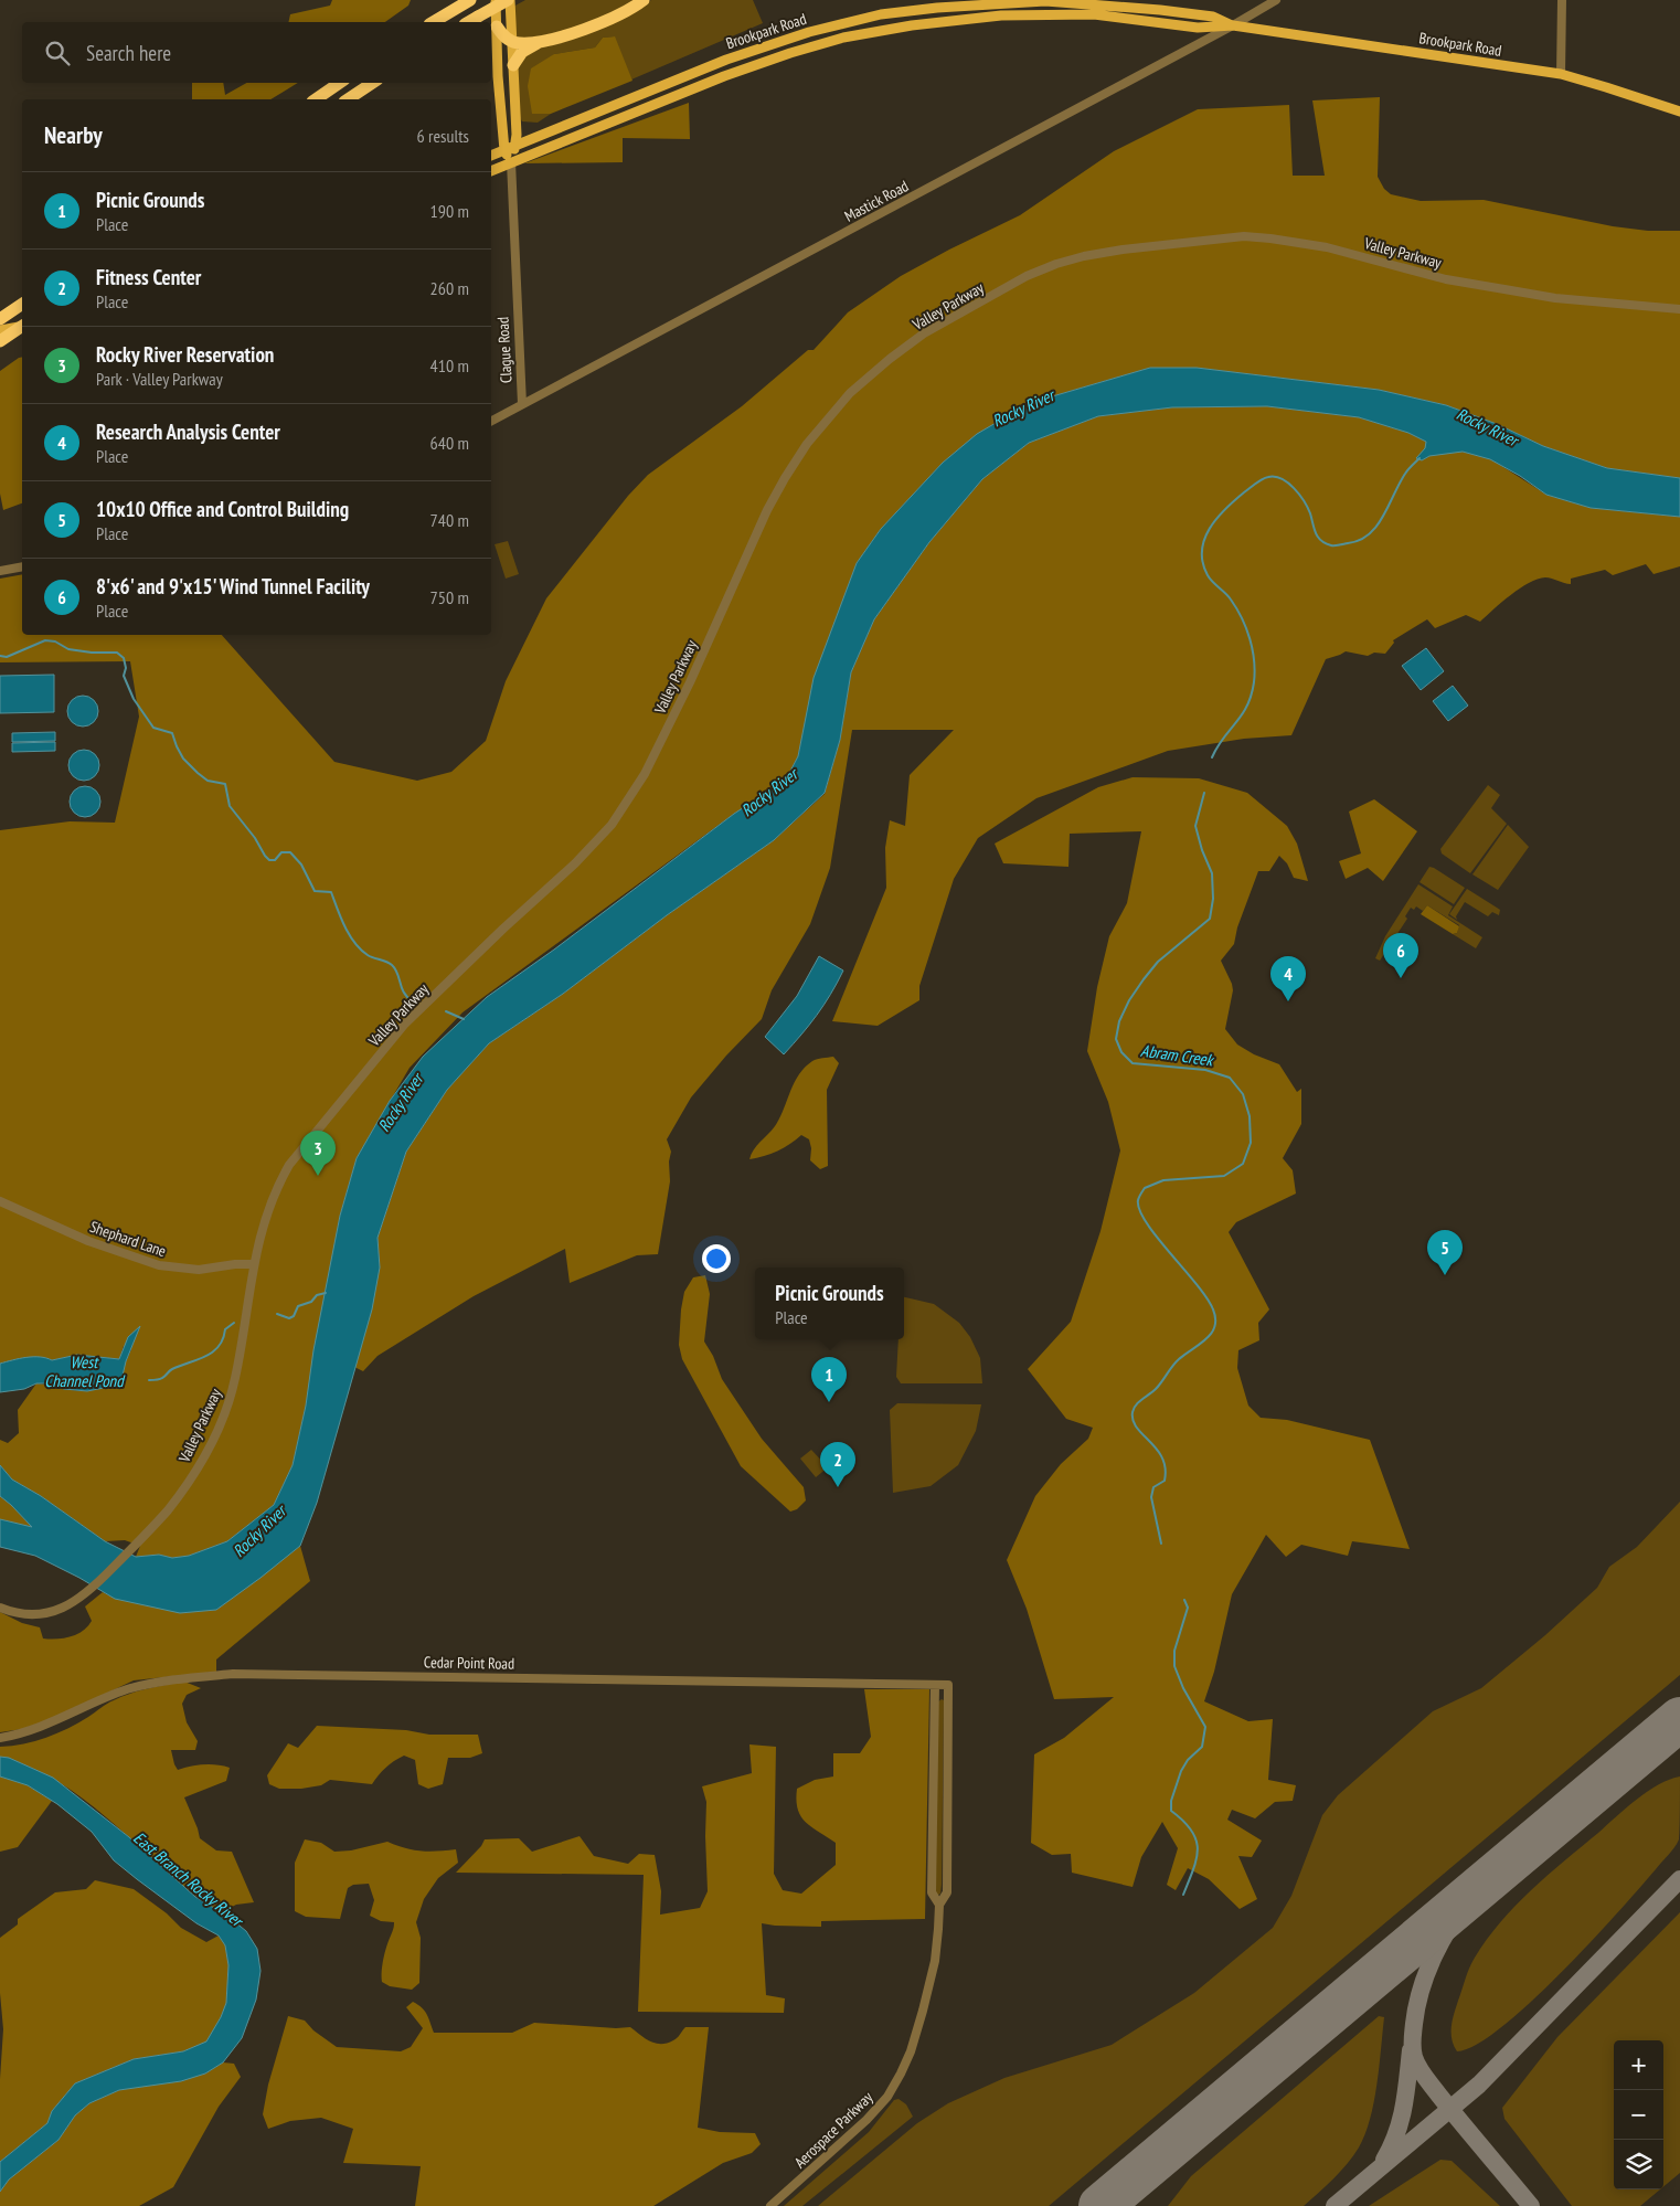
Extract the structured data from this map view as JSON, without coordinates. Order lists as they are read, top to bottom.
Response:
{
  "streets": {
    "main road": ["Brookpark Road", "Clague Road"],
    "street": [
      "Mastick Road",
      "Valley Parkway",
      "Shephard Lane",
      "Cedar Point Road",
      "Aerospace Parkway"
    ]
  },
  "crossings": [
    ["Brookpark Road", "Mastick Road"],
    ["Brookpark Road", "Clague Road"],
    ["Mastick Road", "Clague Road"],
    ["Valley Parkway", "Shephard Lane"],
    ["Cedar Point Road", "Aerospace Parkway"]
  ],
  "water": [
    "Rocky River",
    "Abram Creek",
    "West Channel Pond",
    "East Branch Rocky River"
  ],
  "page": {
    "search": "Search here",
    "heading": ["Nearby", "6 results"],
    "list": [
      {
        "mark": "1",
        "name": "Picnic Grounds",
        "note": "Place",
        "value": "190 m"
      },
      {
        "mark": "2",
        "name": "Fitness Center",
        "note": "Place",
        "value": "260 m"
      },
      {
        "mark": "3",
        "name": "Rocky River Reservation",
        "note": "Park · Valley Parkway",
        "value": "410 m"
      },
      {
        "mark": "4",
        "name": "Research Analysis Center",
        "note": "Place",
        "value": "640 m"
      },
      {
        "mark": "5",
        "name": "10x10 Office and Control Building",
        "note": "Place",
        "value": "740 m"
      },
      {
        "mark": "6",
        "name": "8'x6' and 9'x15' Wind Tunnel Facility",
        "note": "Place",
        "value": "750 m"
      }
    ],
    "pins": [
      "6",
      "4",
      "3",
      "5",
      "1",
      "2"
    ],
    "popup": ["Picnic Grounds", "Place"],
    "map_buttons": ["+", "−"]
  }
}
